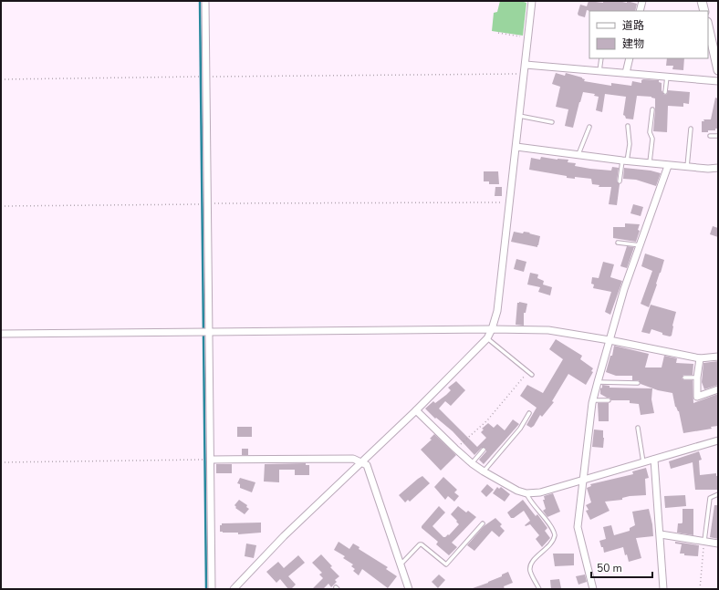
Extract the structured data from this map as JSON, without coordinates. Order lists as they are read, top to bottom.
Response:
{
  "legend": ["道路", "建物"],
  "scale_bar": "50 m"
}
